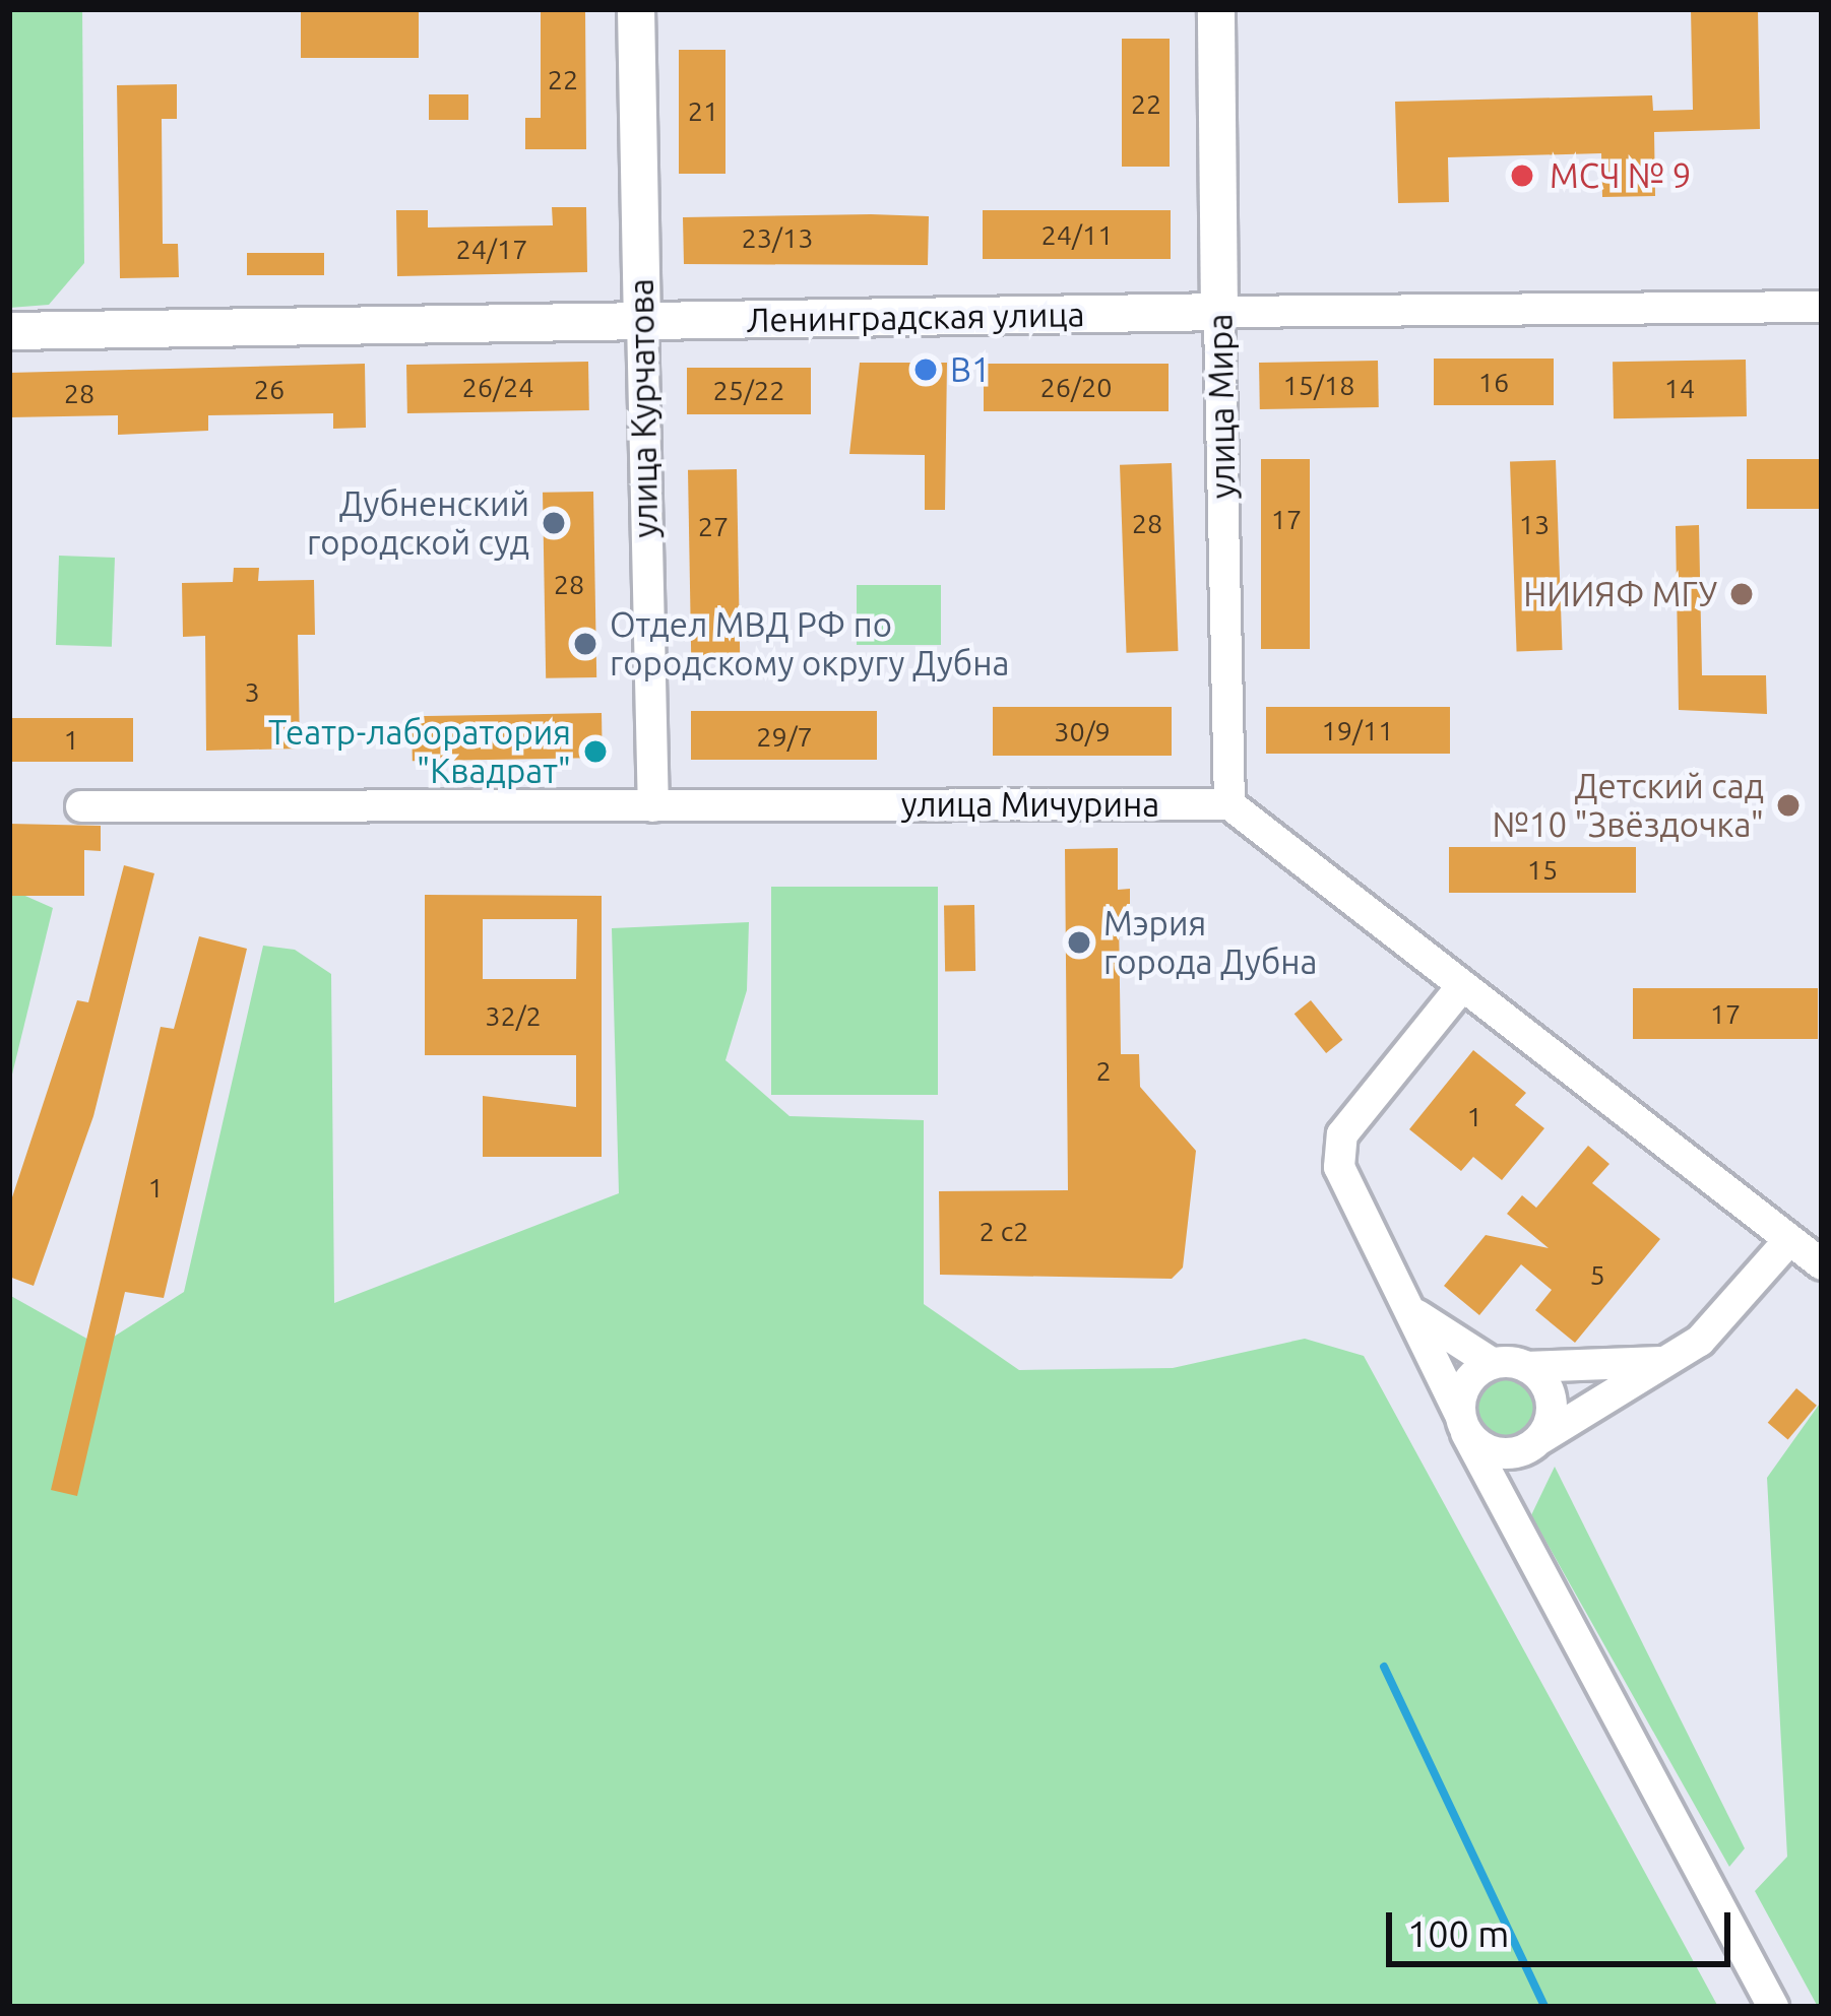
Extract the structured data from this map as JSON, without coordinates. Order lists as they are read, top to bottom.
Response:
{
  "streets": {
    "main road": ["Ленинградская улица", "улица Мира", "улица Курчатова"],
    "street": ["улица Мичурина"]
  },
  "crossings": [
    ["Ленинградская улица", "улица Мира"],
    ["Ленинградская улица", "улица Курчатова"],
    ["улица Мира", "улица Мичурина"],
    ["улица Курчатова", "улица Мичурина"]
  ],
  "places": [
    "МСЧ № 9",
    "В1",
    "Дубненский городской суд",
    "НИИЯФ МГУ",
    "Отдел МВД РФ по городскому округу Дубна",
    "Театр-лаборатория \"Квадрат\"",
    "Детский сад №10 \"Звёздочка\"",
    "Мэрия города Дубна"
  ],
  "house_numbers": [
    "22",
    "22",
    "21",
    "24/11",
    "23/13",
    "24/17",
    "16",
    "15/18",
    "26/24",
    "26/20",
    "14",
    "26",
    "25/22",
    "28",
    "17",
    "28",
    "13",
    "27",
    "28",
    "3",
    "19/11",
    "30/9",
    "29/7",
    "1",
    "15",
    "17",
    "32/2",
    "2",
    "1",
    "1",
    "2 с2",
    "5"
  ],
  "scale_bar": "100 m"
}
